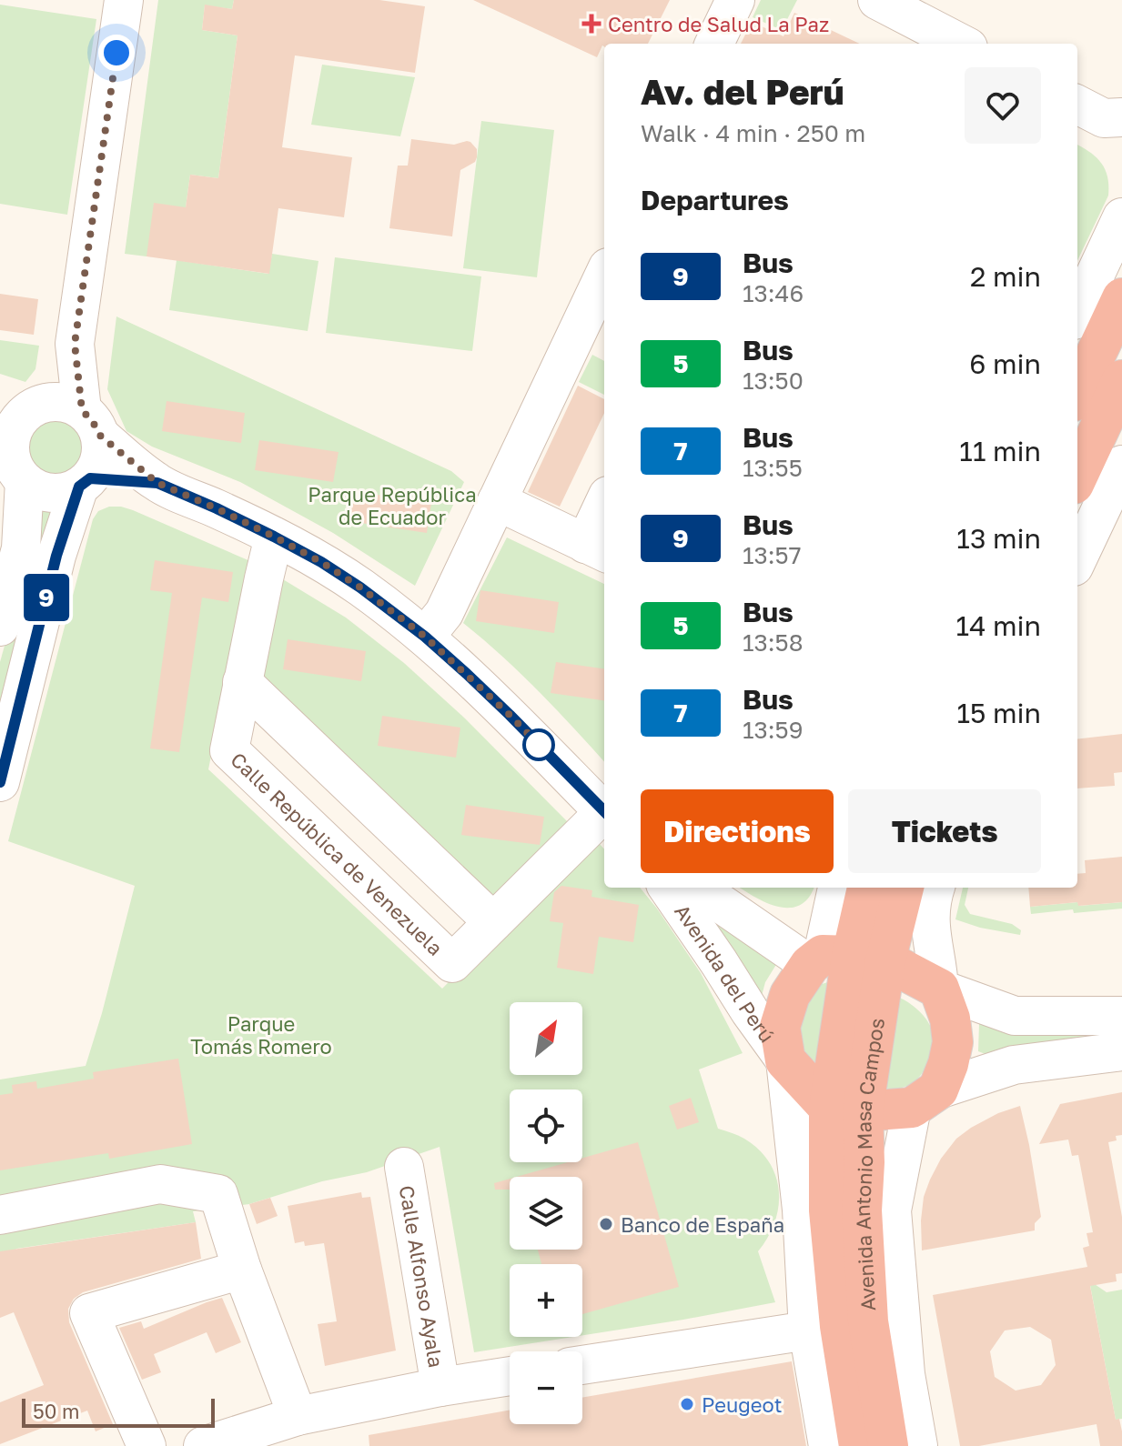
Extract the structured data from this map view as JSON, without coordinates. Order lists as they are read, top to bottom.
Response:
{
  "streets": {
    "highway": ["Avenida Antonio Masa Campos"],
    "street": ["Calle República de Venezuela", "Avenida del Perú", "Calle Alfonso Ayala"]
  },
  "crossings": [
    ["Avenida del Perú", "Avenida Antonio Masa Campos"]
  ],
  "parks": ["Parque República de Ecuador", "Parque Tomás Romero"],
  "places": {
    "health": ["Centro de Salud La Paz"],
    "other": ["Banco de España", "Peugeot"]
  },
  "lines": ["bus line 9"],
  "scale_bar": "50 m",
  "north": "top right",
  "page": {
    "on_map": "9",
    "heading": [
      ["Av. del Perú", "Walk · 4 min · 250 m"],
      "Departures"
    ],
    "list": [
      {
        "mark": "9",
        "name": "Bus",
        "note": "13:46",
        "value": "2 min"
      },
      {
        "mark": "5",
        "name": "Bus",
        "note": "13:50",
        "value": "6 min"
      },
      {
        "mark": "7",
        "name": "Bus",
        "note": "13:55",
        "value": "11 min"
      },
      {
        "mark": "9",
        "name": "Bus",
        "note": "13:57",
        "value": "13 min"
      },
      {
        "mark": "5",
        "name": "Bus",
        "note": "13:58",
        "value": "14 min"
      },
      {
        "mark": "7",
        "name": "Bus",
        "note": "13:59",
        "value": "15 min"
      }
    ],
    "buttons": ["Directions", "Tickets"],
    "map_buttons": ["+", "−"],
    "scale": "50 m"
  }
}
